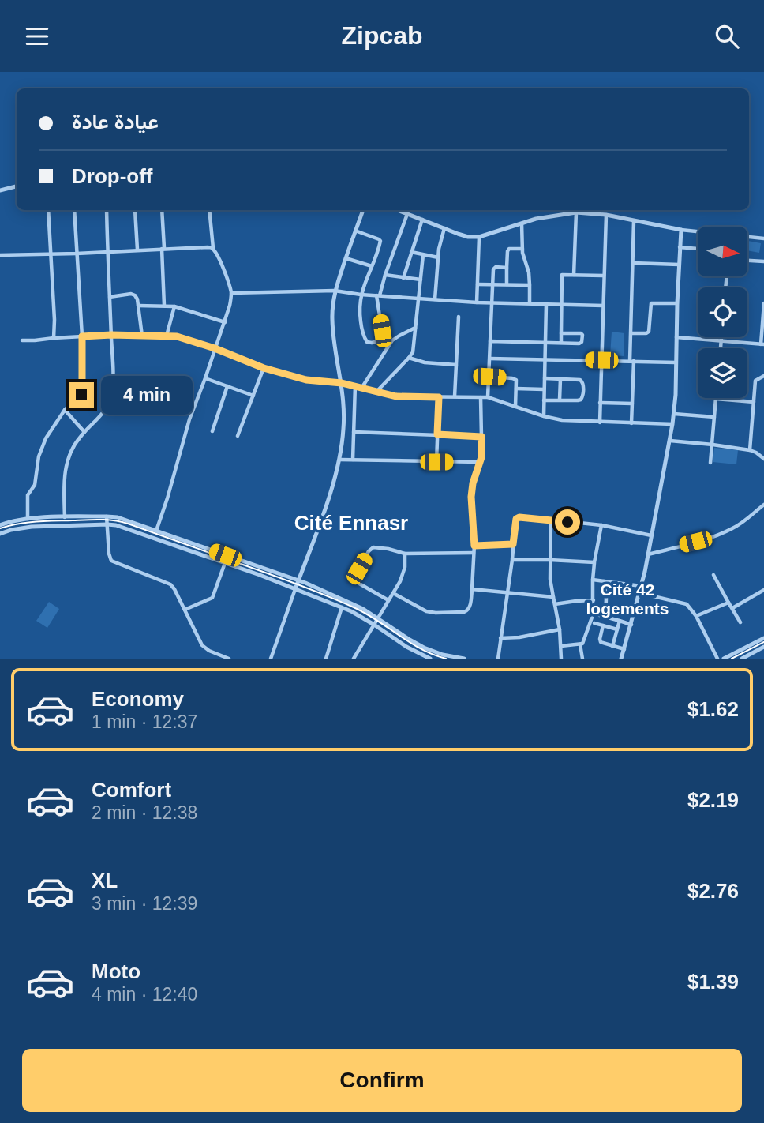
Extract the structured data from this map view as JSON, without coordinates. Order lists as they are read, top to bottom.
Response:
{
  "districts": ["Cité Ennasr", "Cité 42 logements"],
  "north": "right",
  "page": {
    "header": "Zipcab",
    "banner": ["عيادة عادة", "Drop-off"],
    "bubble": "4 min",
    "list": [
      {
        "name": "Economy",
        "note": "1 min · 12:37",
        "value": "$1.62"
      },
      {
        "name": "Comfort",
        "note": "2 min · 12:38",
        "value": "$2.19"
      },
      {
        "name": "XL",
        "note": "3 min · 12:39",
        "value": "$2.76"
      },
      {
        "name": "Moto",
        "note": "4 min · 12:40",
        "value": "$1.39"
      }
    ],
    "buttons": "Confirm"
  }
}
